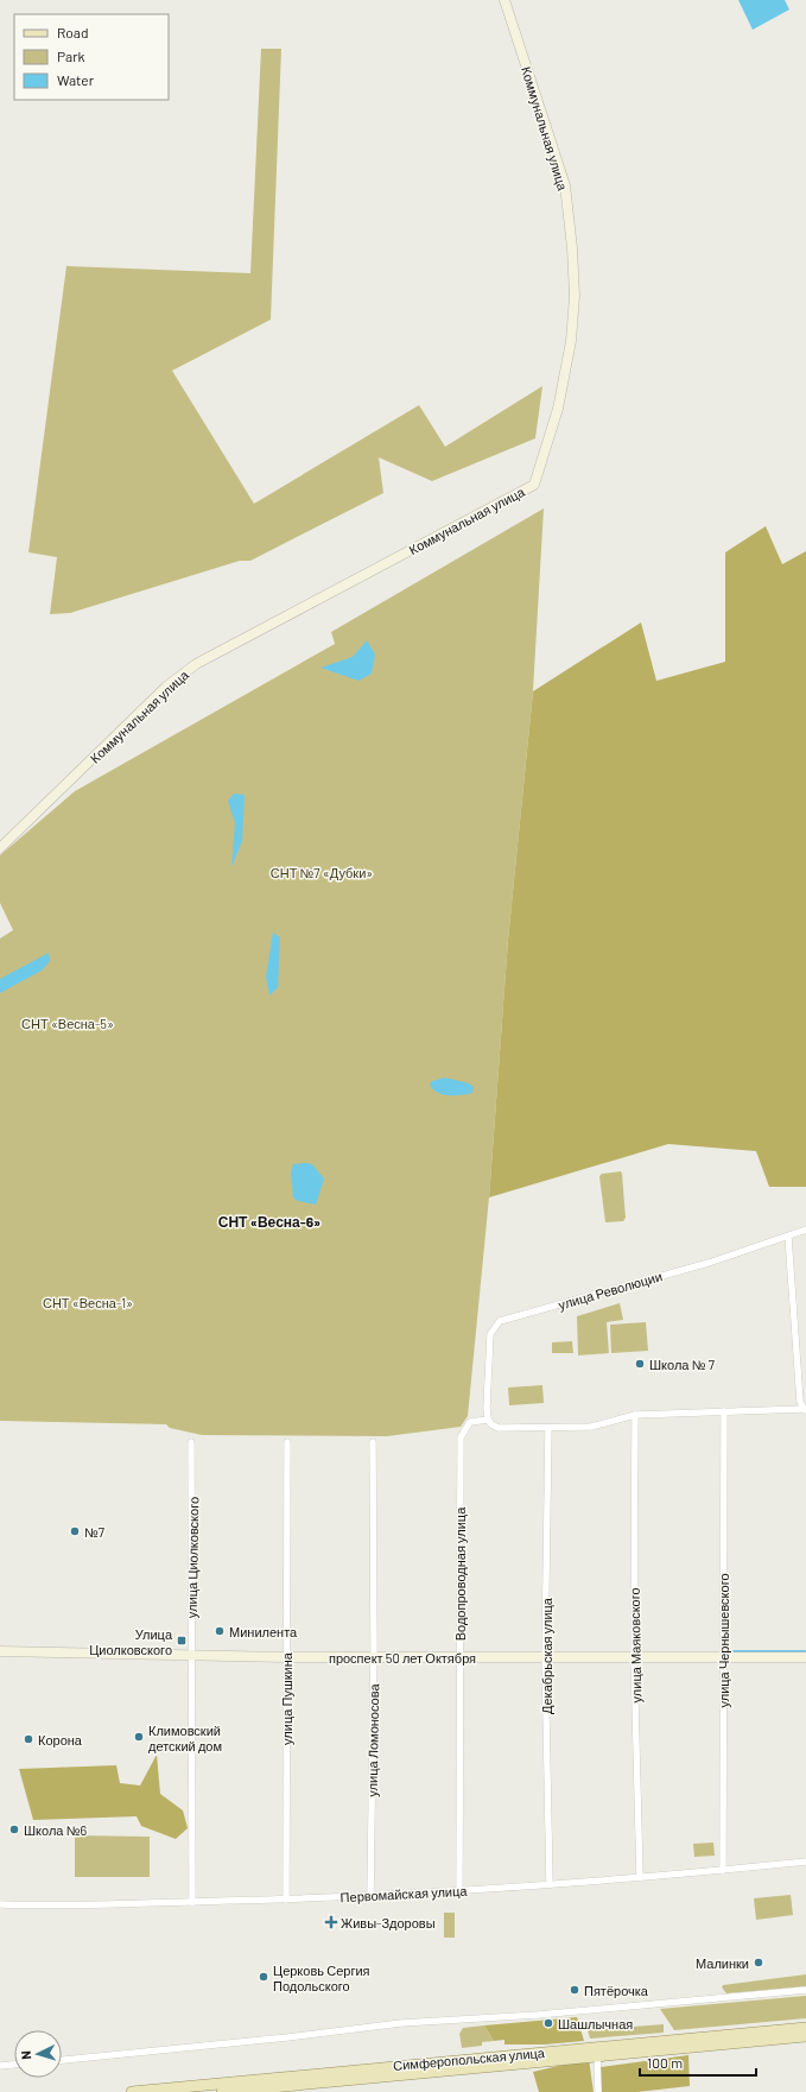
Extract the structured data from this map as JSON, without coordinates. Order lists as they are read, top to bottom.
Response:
{
  "streets": {
    "main road": ["Симферопольская улица"],
    "street": [
      "Коммунальная улица",
      "улица Революции",
      "улица Циолковского",
      "Водопроводная улица",
      "улица Чернышевского",
      "улица Маяковского",
      "Декабрьская улица",
      "проспект 50 лет Октября",
      "улица Пушкина",
      "улица Ломоносова",
      "Первомайская улица"
    ]
  },
  "crossings": [
    ["улица Революции", "Водопроводная улица"],
    ["улица Циолковского", "проспект 50 лет Октября"],
    ["улица Циолковского", "Первомайская улица"],
    ["Водопроводная улица", "проспект 50 лет Октября"],
    ["Водопроводная улица", "Первомайская улица"],
    ["улица Чернышевского", "проспект 50 лет Октября"],
    ["улица Чернышевского", "Первомайская улица"],
    ["улица Маяковского", "проспект 50 лет Октября"],
    ["улица Маяковского", "Первомайская улица"],
    ["Декабрьская улица", "проспект 50 лет Октября"],
    ["Декабрьская улица", "Первомайская улица"],
    ["проспект 50 лет Октября", "улица Пушкина"],
    ["проспект 50 лет Октября", "улица Ломоносова"],
    ["улица Пушкина", "Первомайская улица"],
    ["улица Ломоносова", "Первомайская улица"]
  ],
  "districts": ["СНТ «Весна-6»"],
  "parks": ["СНТ №7 «Дубки»", "СНТ «Весна-5»", "СНТ «Весна-1»"],
  "places": {
    "other": [
      "Школа № 7",
      "№7",
      "Минилента",
      "Климовский детский дом",
      "Корона",
      "Школа №6",
      "Малинки",
      "Церковь Сергия Подольского",
      "Пятёрочка",
      "Шашлычная"
    ],
    "transit": ["Улица Циолковского"],
    "health": ["Живы-Здоровы"]
  },
  "legend": ["Road", "Park", "Water"],
  "scale_bar": "100 m",
  "north": "left"
}
